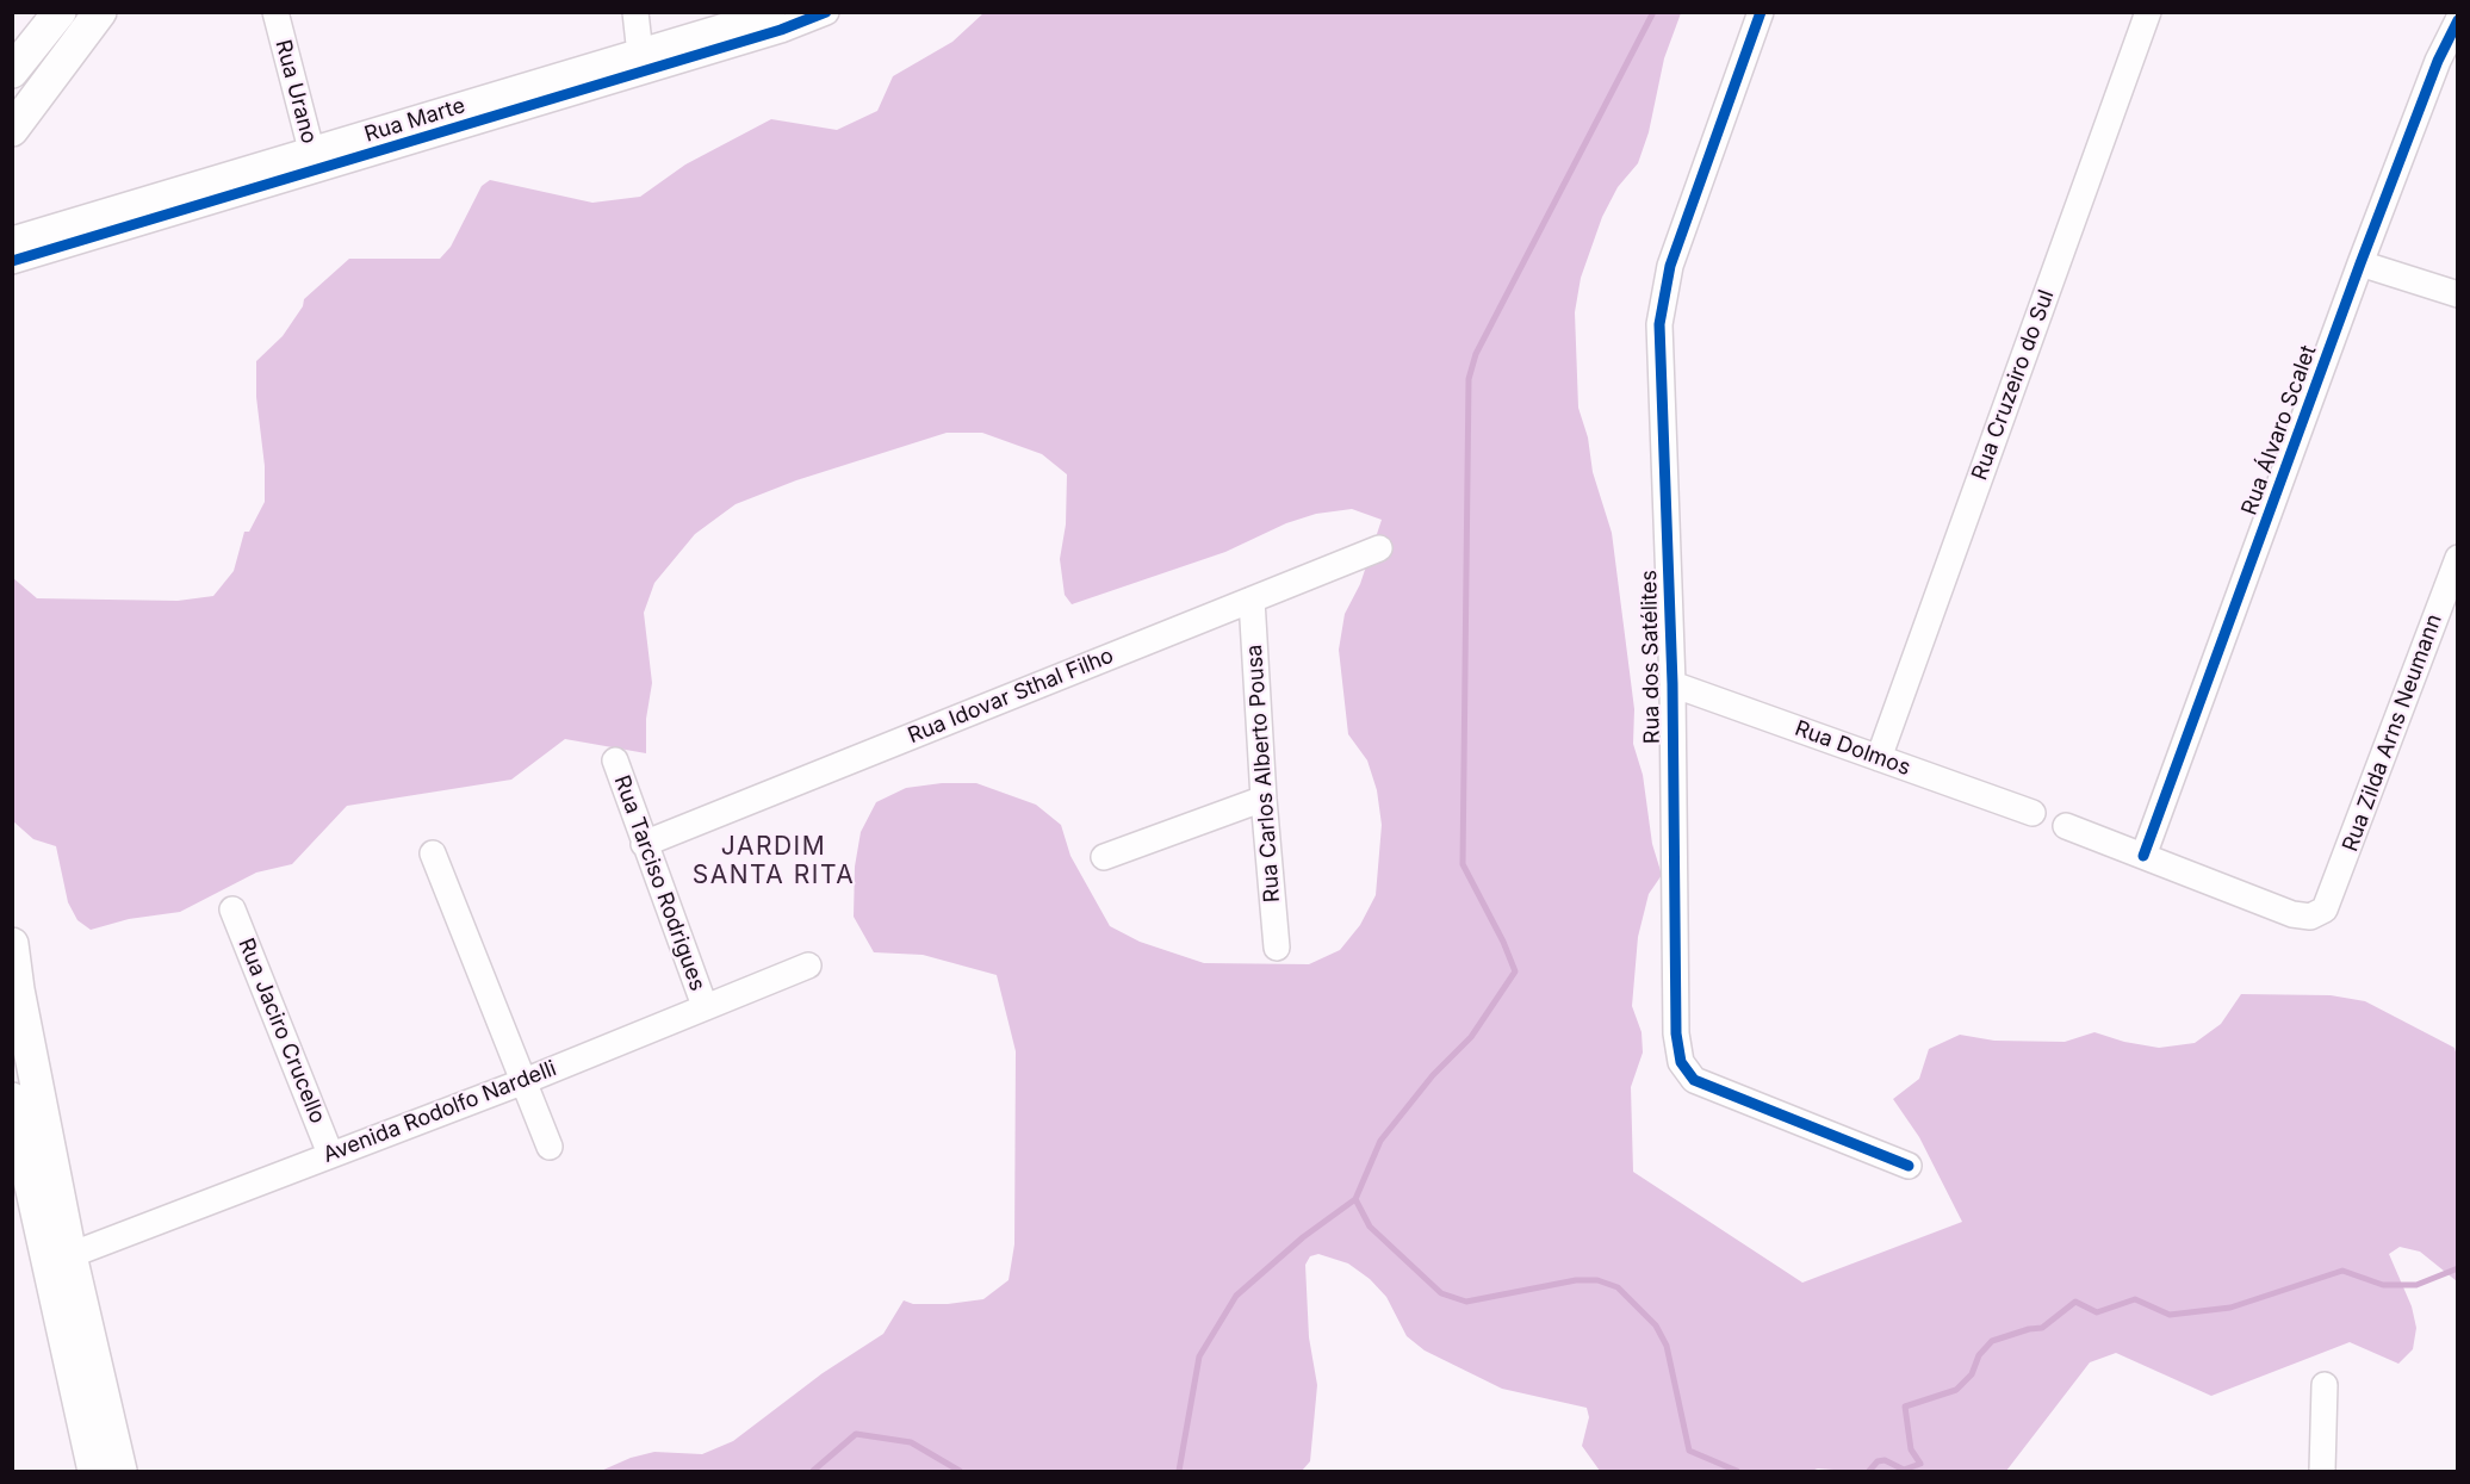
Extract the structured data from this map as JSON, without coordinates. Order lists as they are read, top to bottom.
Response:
{
  "streets": {
    "street": [
      "Rua Urano",
      "Rua Marte",
      "Rua Cruzeiro do Sul",
      "Rua Álvaro Scalet",
      "Rua dos Satélites",
      "Rua Idovar Sthal Filho",
      "Rua Zilda Arns Neumann",
      "Rua Dolmos",
      "Rua Carlos Alberto Pousa",
      "Rua Tarciso Rodrigues",
      "Rua Jaciro Crucello",
      "Avenida Rodolfo Nardelli"
    ]
  },
  "crossings": [
    ["Rua Urano", "Rua Marte"],
    ["Rua Cruzeiro do Sul", "Rua Dolmos"],
    ["Rua Álvaro Scalet", "Rua Zilda Arns Neumann"],
    ["Rua dos Satélites", "Rua Dolmos"],
    ["Rua Idovar Sthal Filho", "Rua Carlos Alberto Pousa"],
    ["Rua Idovar Sthal Filho", "Rua Tarciso Rodrigues"],
    ["Rua Tarciso Rodrigues", "Avenida Rodolfo Nardelli"],
    ["Rua Jaciro Crucello", "Avenida Rodolfo Nardelli"]
  ],
  "districts": ["JARDIM SANTA RITA"]
}
